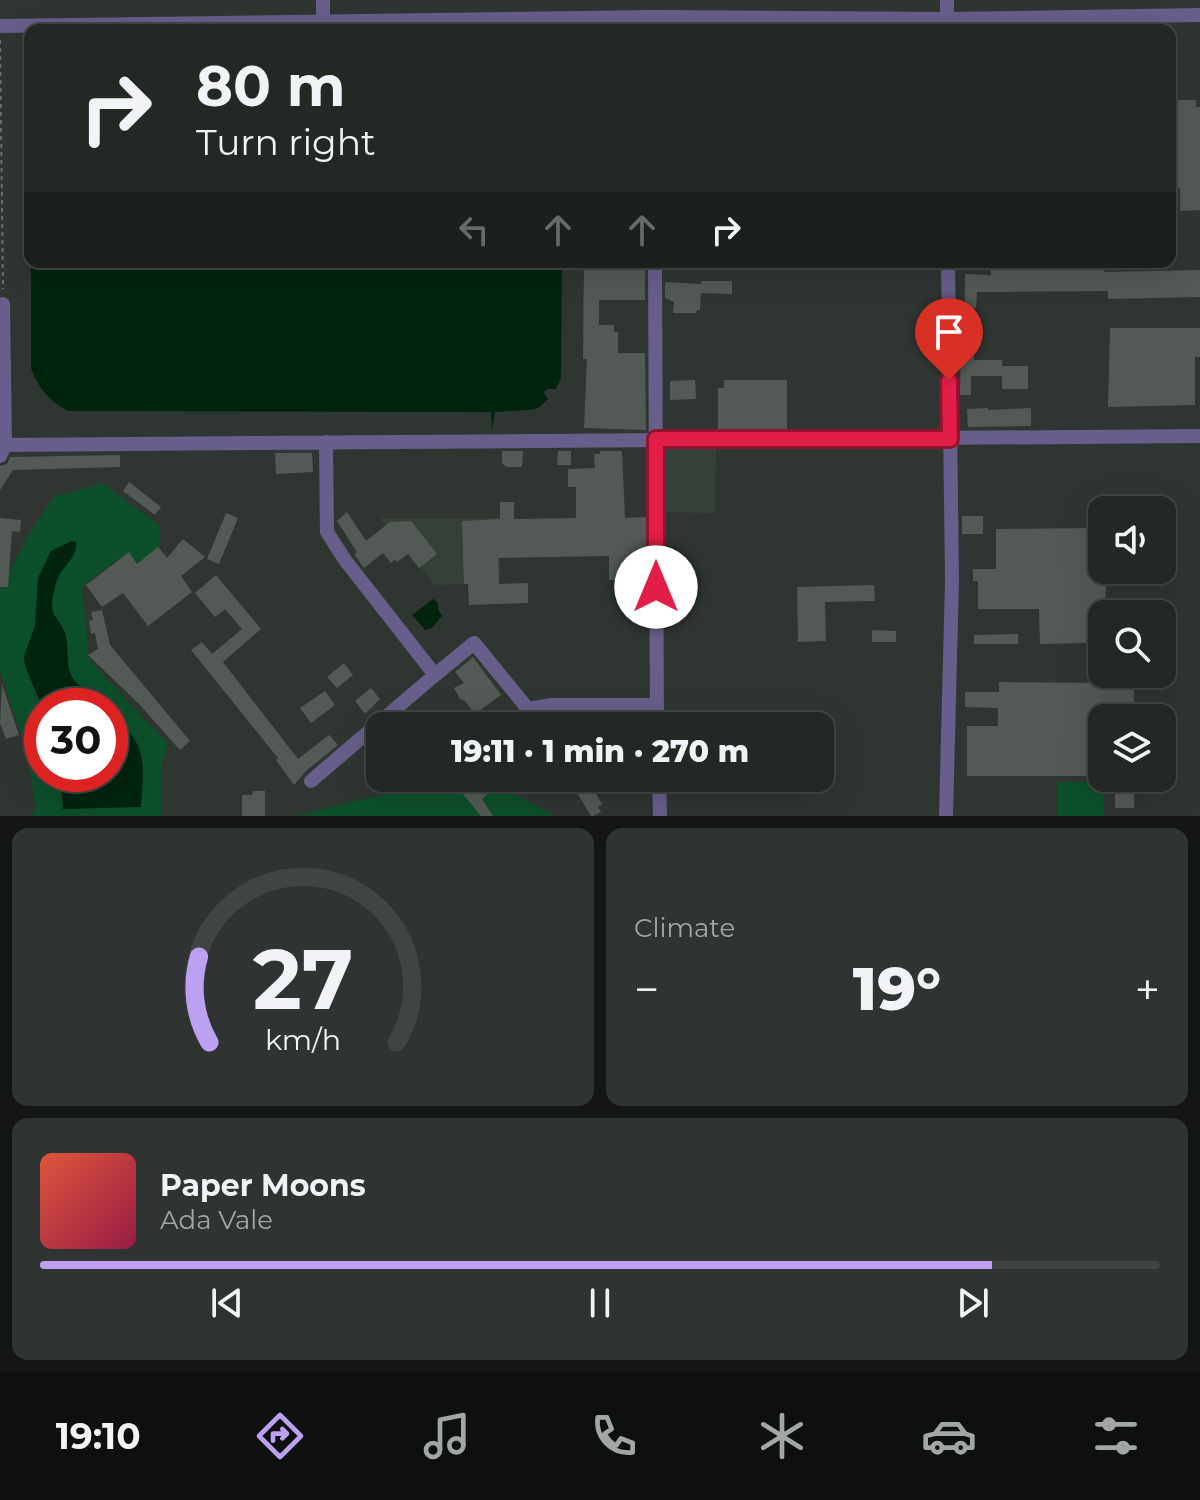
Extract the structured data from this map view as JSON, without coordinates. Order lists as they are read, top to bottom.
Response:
{
  "page": {
    "turn": ["80 m", "Turn right"],
    "limit": "30",
    "trip": "19:11 · 1 min · 270 m",
    "tile": "Climate",
    "heat": ["−", "19°", "+"],
    "song": ["Paper Moons", "Ada Vale"],
    "tabs": "19:10",
    "gauge": ["27", "km/h"]
  }
}
